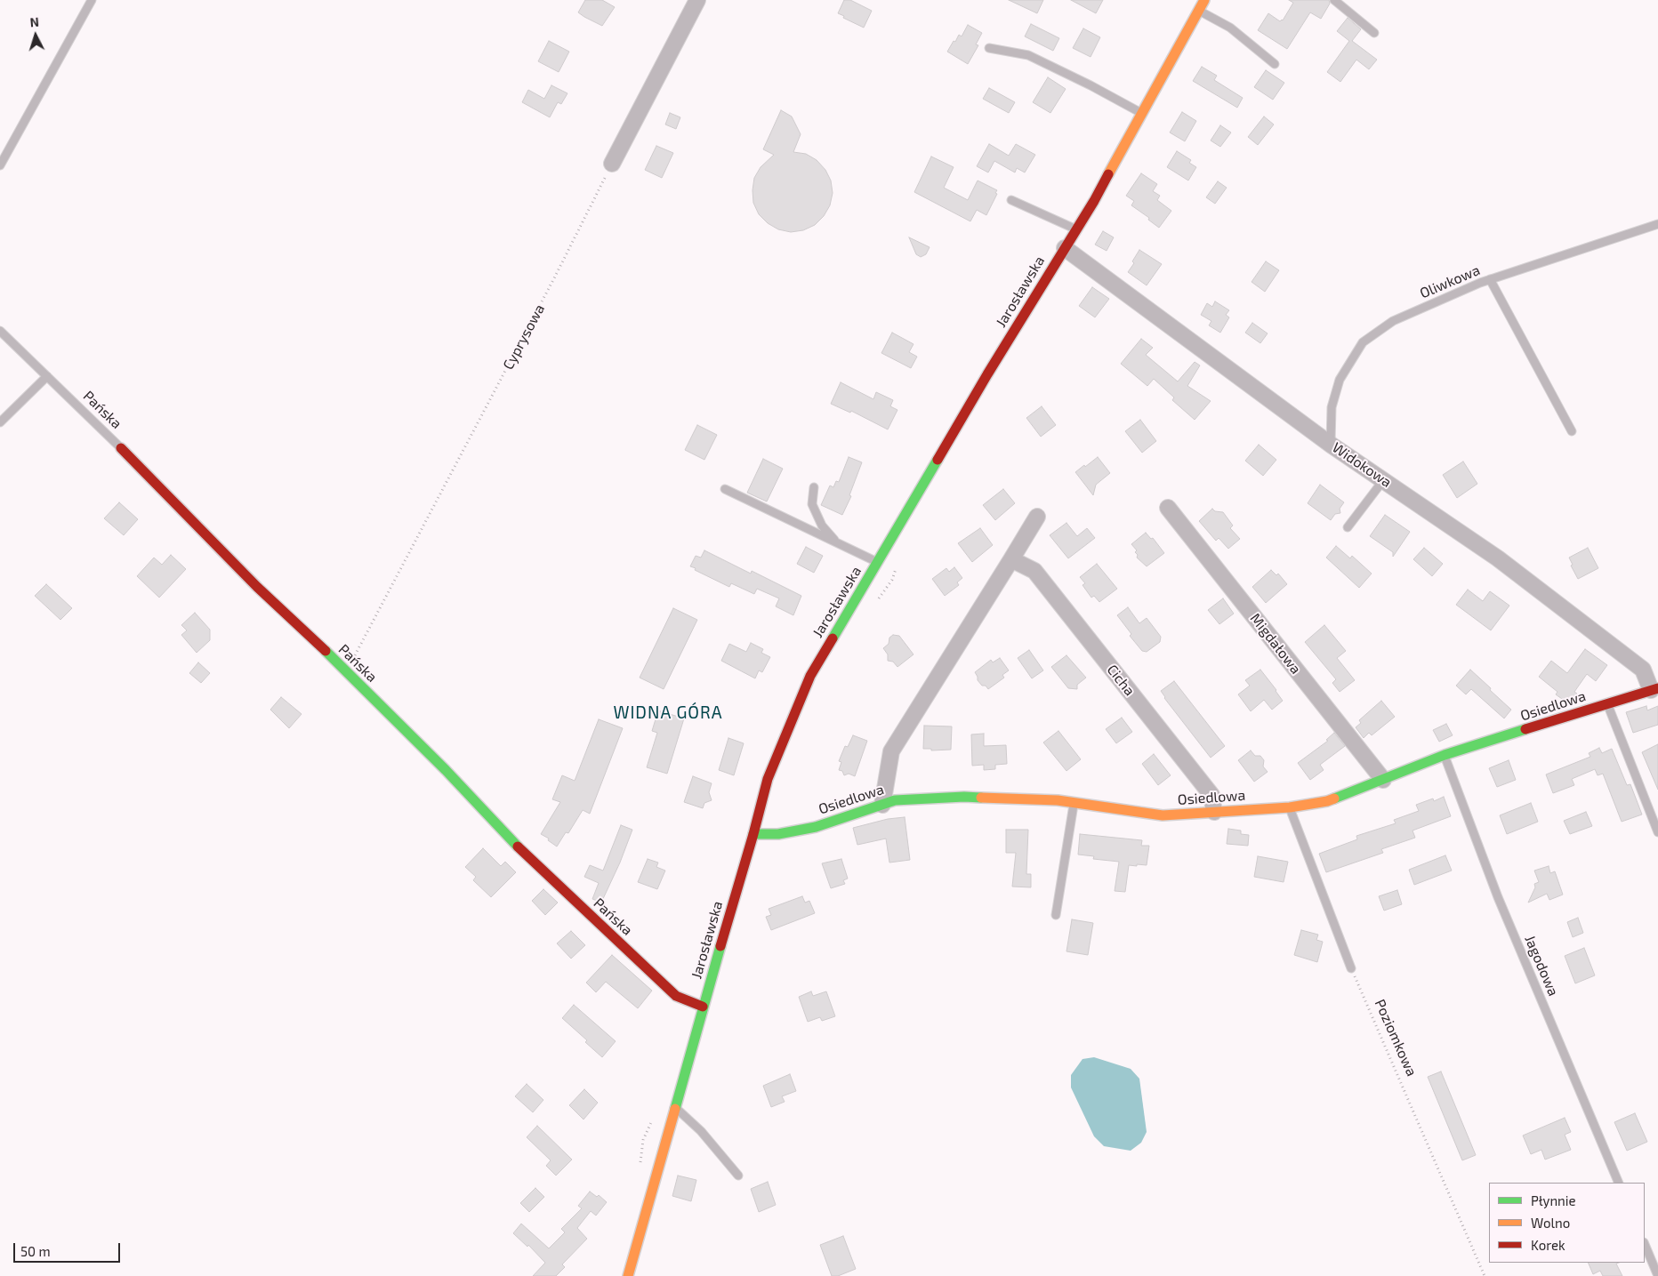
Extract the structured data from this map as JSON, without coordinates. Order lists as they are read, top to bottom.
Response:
{
  "streets": {
    "street": [
      "Jarosławska",
      "Pańska",
      "Widokowa",
      "Migdałowa",
      "Cicha",
      "Osiedlowa"
    ],
    "lane": ["Oliwkowa", "Jagodowa"],
    "path": ["Cyprysowa", "Poziomkowa"]
  },
  "crossings": [
    ["Oliwkowa", "Widokowa"],
    ["Jarosławska", "Pańska"],
    ["Jarosławska", "Widokowa"],
    ["Jarosławska", "Osiedlowa"],
    ["Cyprysowa", "Pańska"],
    ["Widokowa", "Osiedlowa"],
    ["Migdałowa", "Osiedlowa"],
    ["Cicha", "Osiedlowa"],
    ["Osiedlowa", "Jagodowa"]
  ],
  "districts": ["WIDNA GÓRA"],
  "legend": ["Płynnie", "Wolno", "Korek"],
  "scale_bar": "50 m",
  "north": "top"
}
